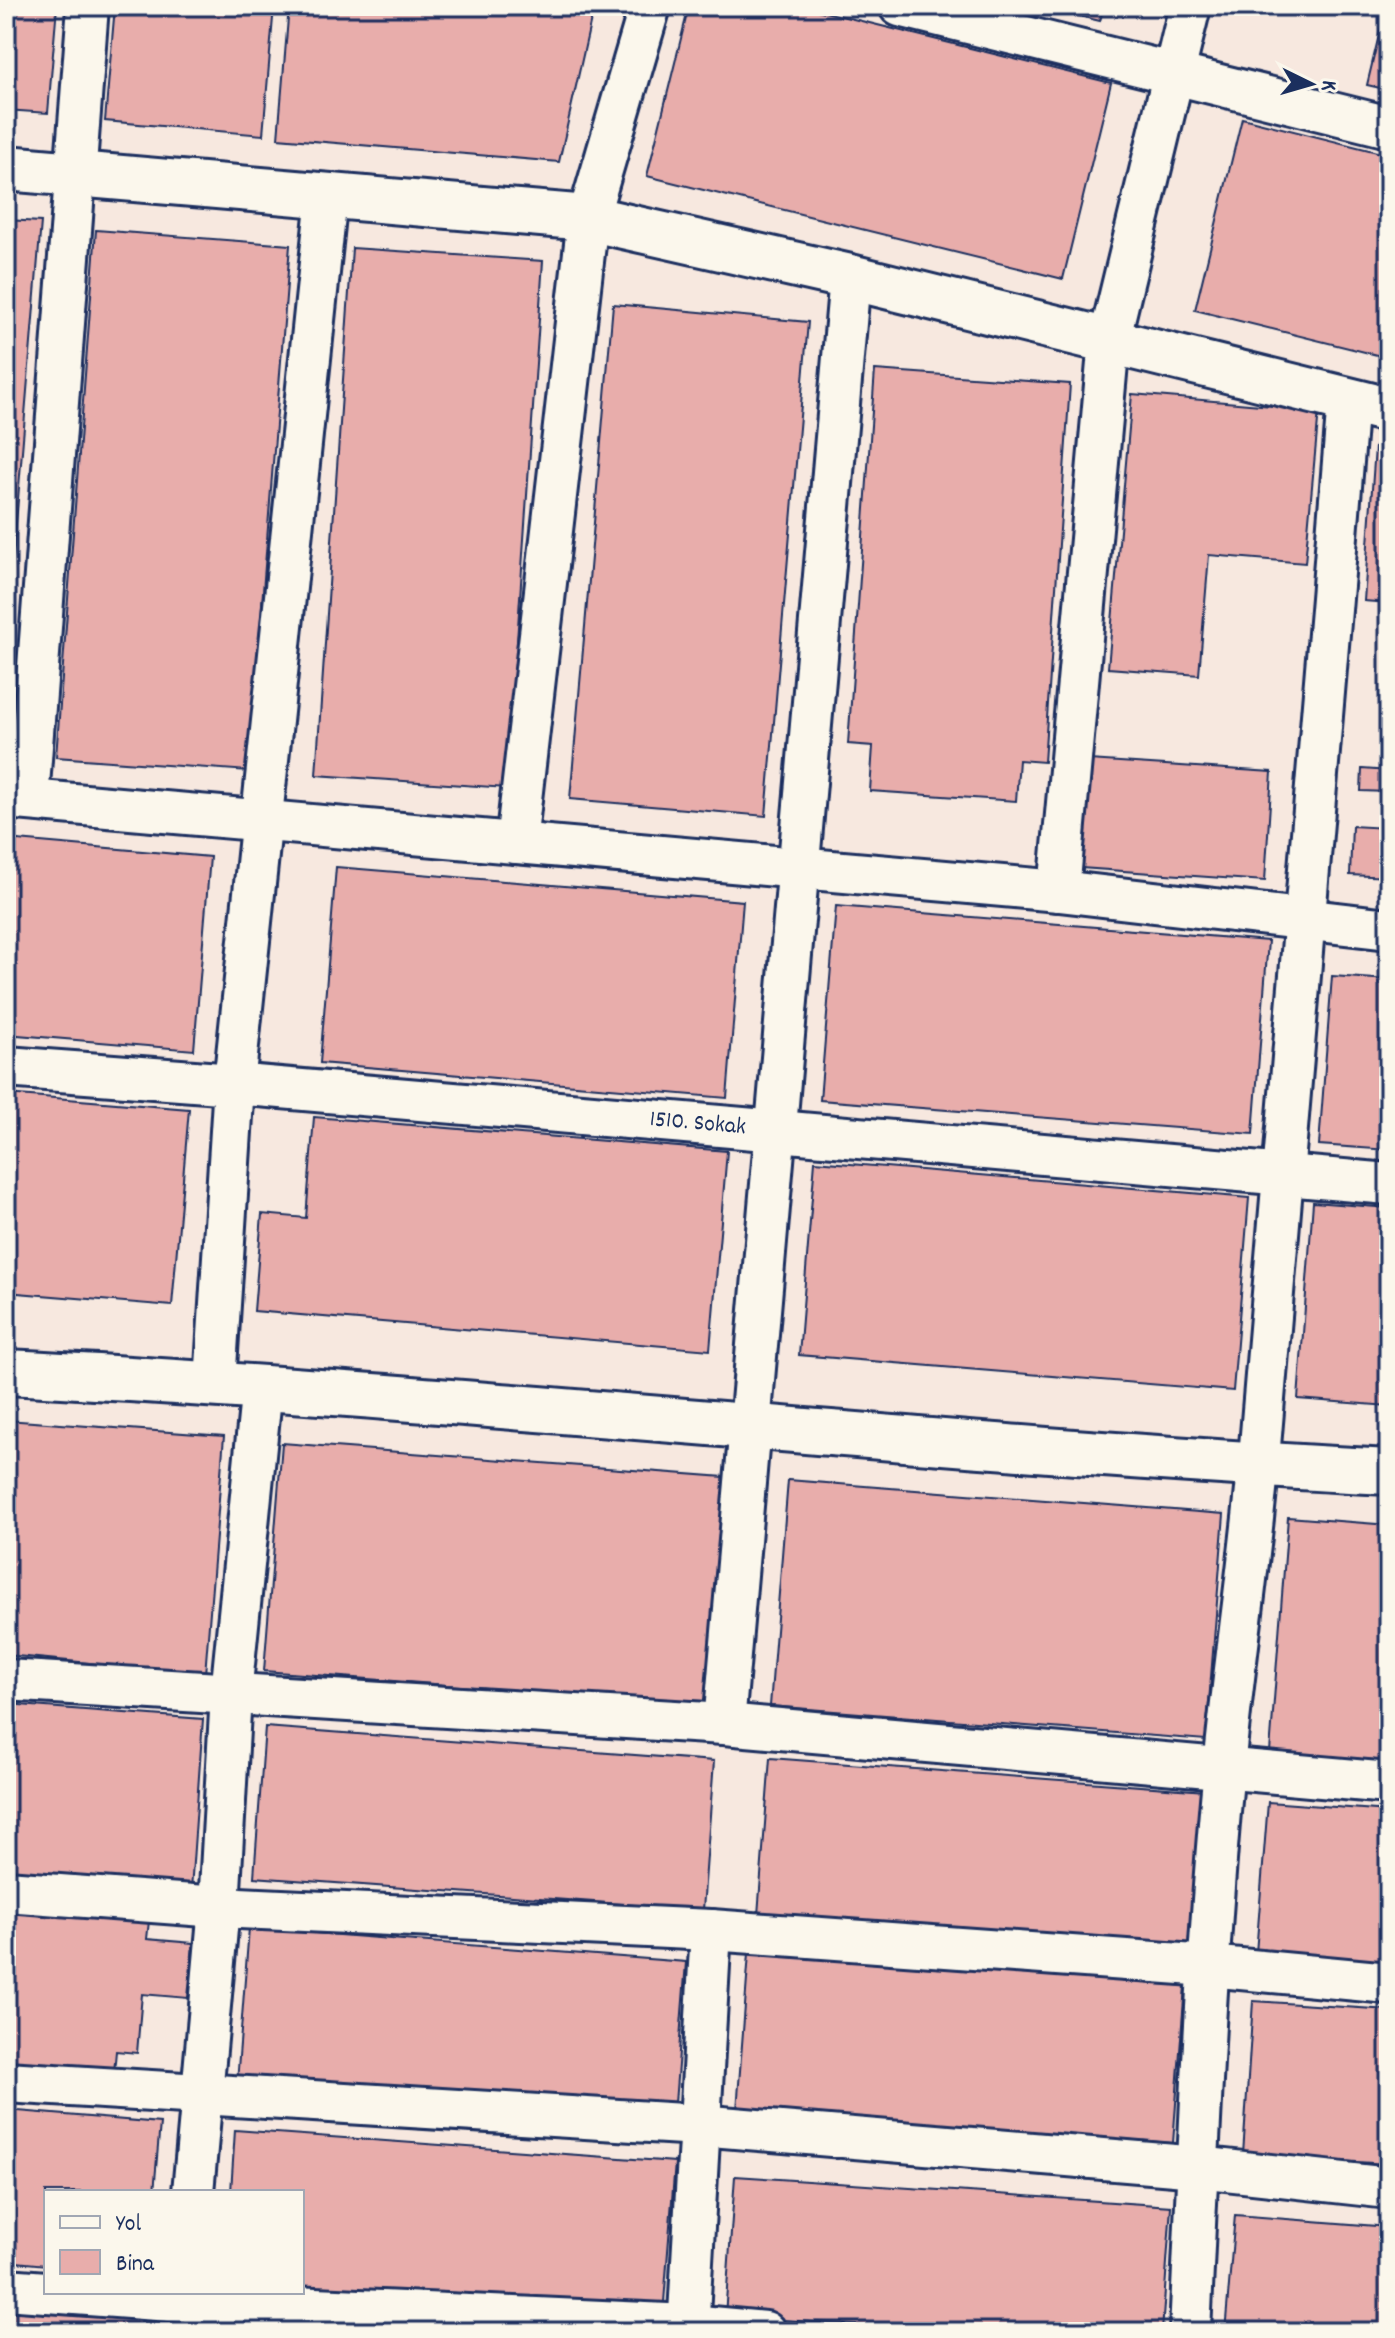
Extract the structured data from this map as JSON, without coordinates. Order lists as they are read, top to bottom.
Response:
{
  "streets": {
    "street": ["1510. Sokak"]
  },
  "legend": ["Yol", "Bina"],
  "north": "right"
}
